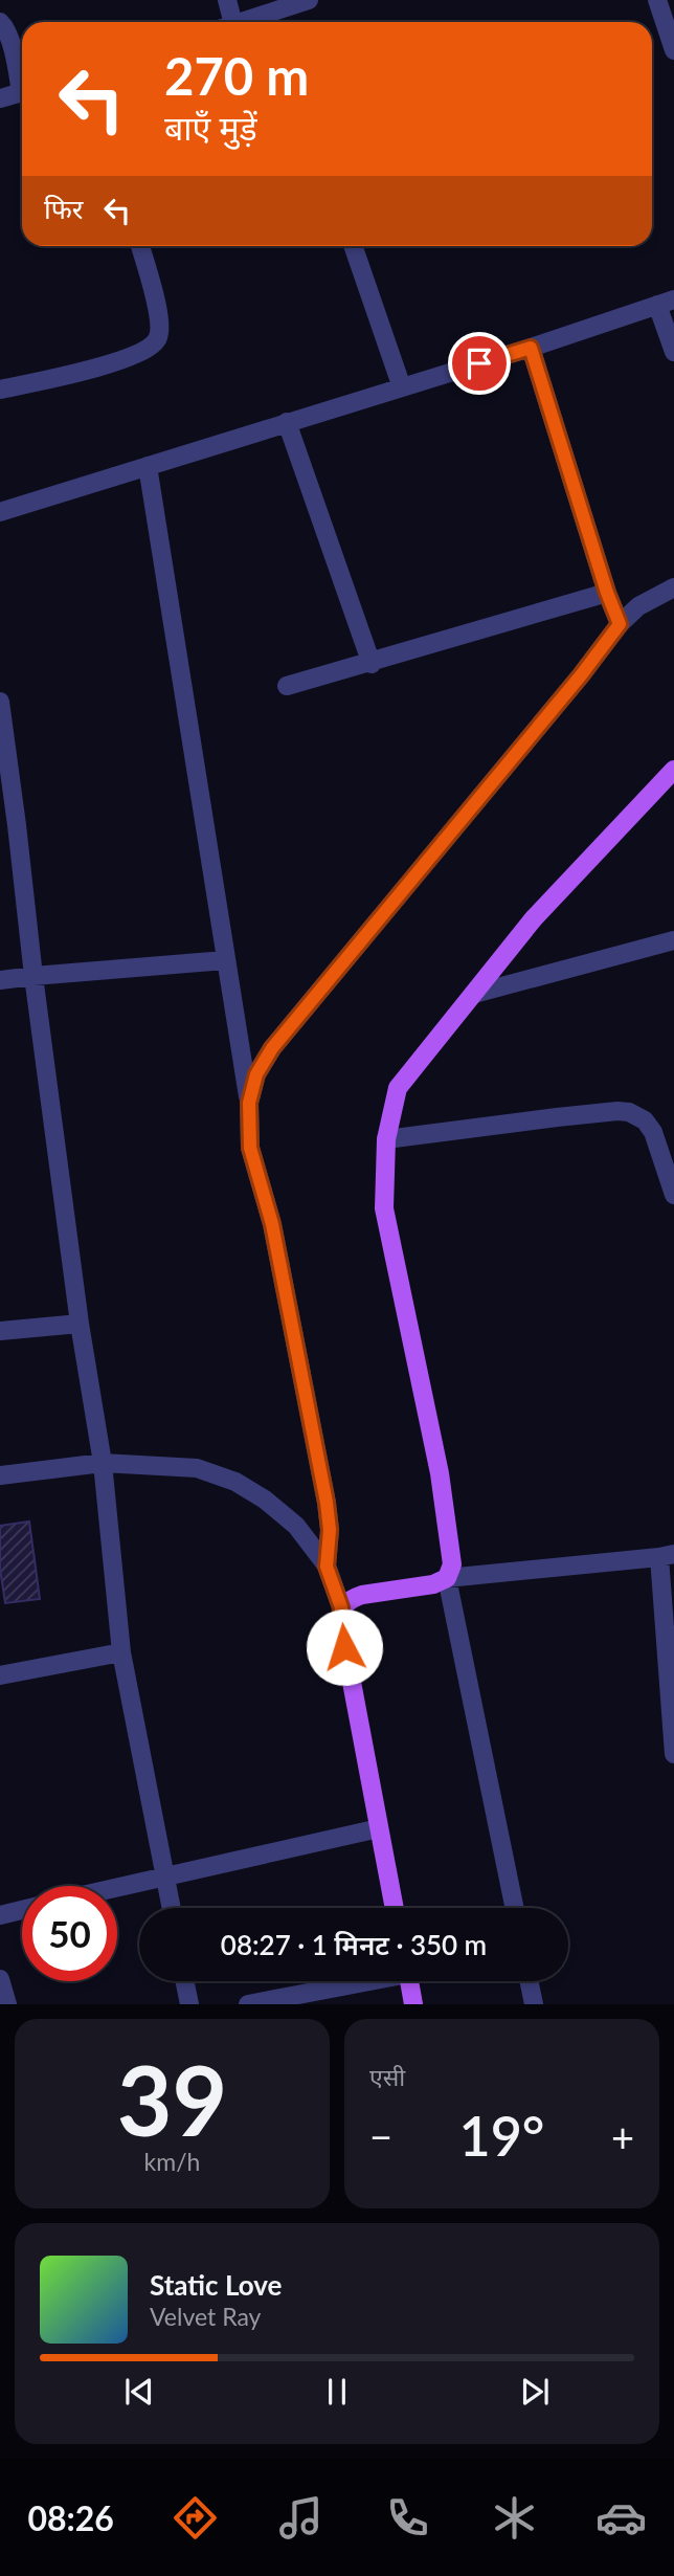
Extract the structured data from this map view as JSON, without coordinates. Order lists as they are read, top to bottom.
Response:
{
  "page": {
    "turn": ["270 m", "बाएँ मुड़ें"],
    "then": "फिर",
    "limit": "50",
    "trip": "08:27 · 1 मिनट · 350 m",
    "tile": [
      ["39", "km/h"],
      "एसी"
    ],
    "heat": ["−", "19°", "+"],
    "song": ["Static Love", "Velvet Ray"],
    "tabs": "08:26"
  }
}
